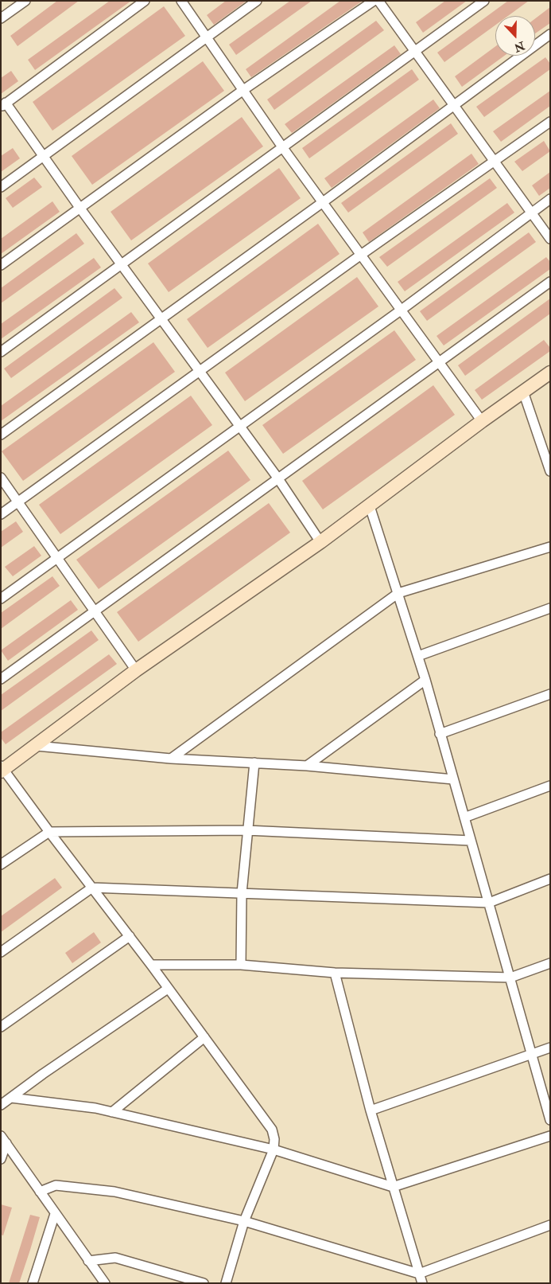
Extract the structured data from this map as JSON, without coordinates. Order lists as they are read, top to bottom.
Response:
{
  "north": "bottom"
}
